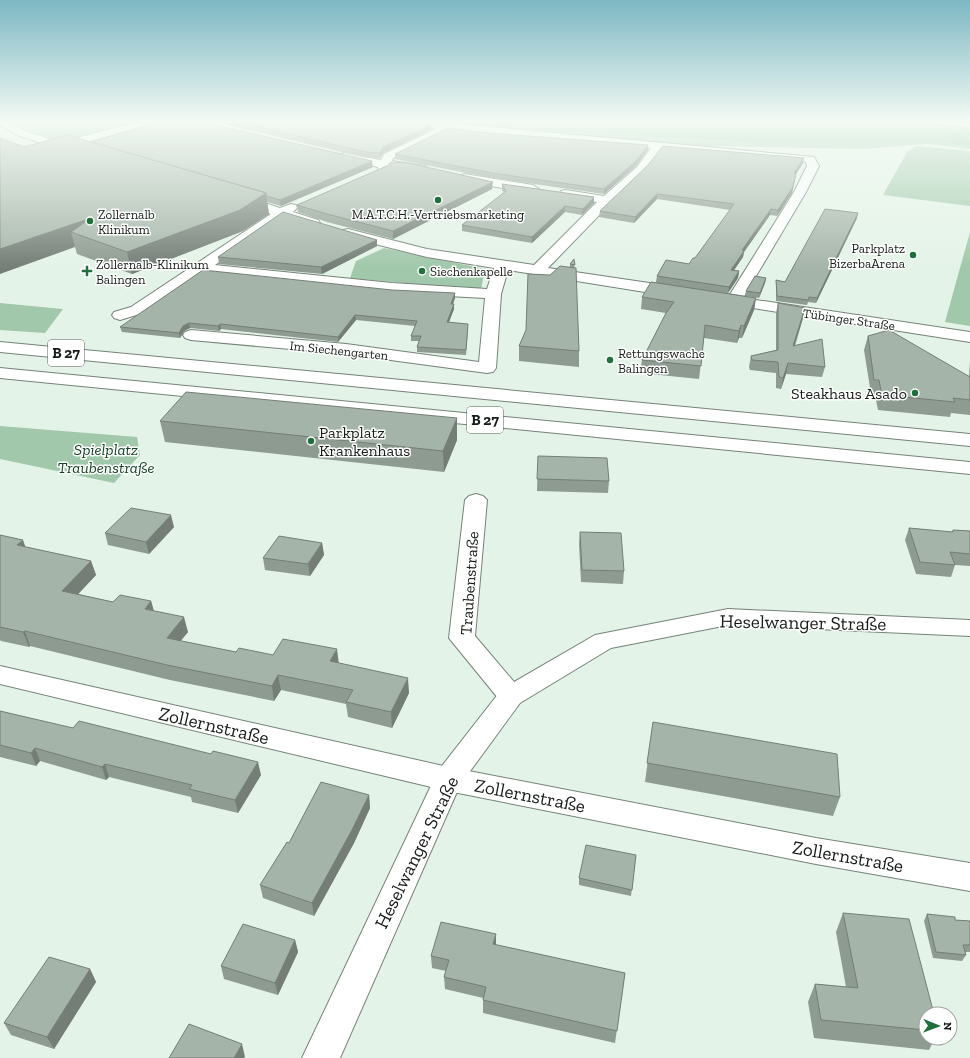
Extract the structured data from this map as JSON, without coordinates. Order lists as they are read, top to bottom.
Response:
{
  "streets": {
    "main road": [
      "Tübinger Straße",
      "Im Siechengarten",
      "B 27",
      "Traubenstraße",
      "Heselwanger Straße",
      "Zollernstraße"
    ]
  },
  "crossings": [
    ["Traubenstraße", "Heselwanger Straße"],
    ["Heselwanger Straße", "Zollernstraße"]
  ],
  "parks": ["Spielplatz Traubenstraße"],
  "places": {
    "other": [
      "M.A.T.C.H.-Vertriebsmarketing",
      "Zollernalb Klinikum",
      "Parkplatz BizerbaArena",
      "Siechenkapelle",
      "Rettungswache Balingen",
      "Steakhaus Asado",
      "Parkplatz Krankenhaus"
    ],
    "health": ["Zollernalb-Klinikum Balingen"]
  },
  "north": "right"
}
